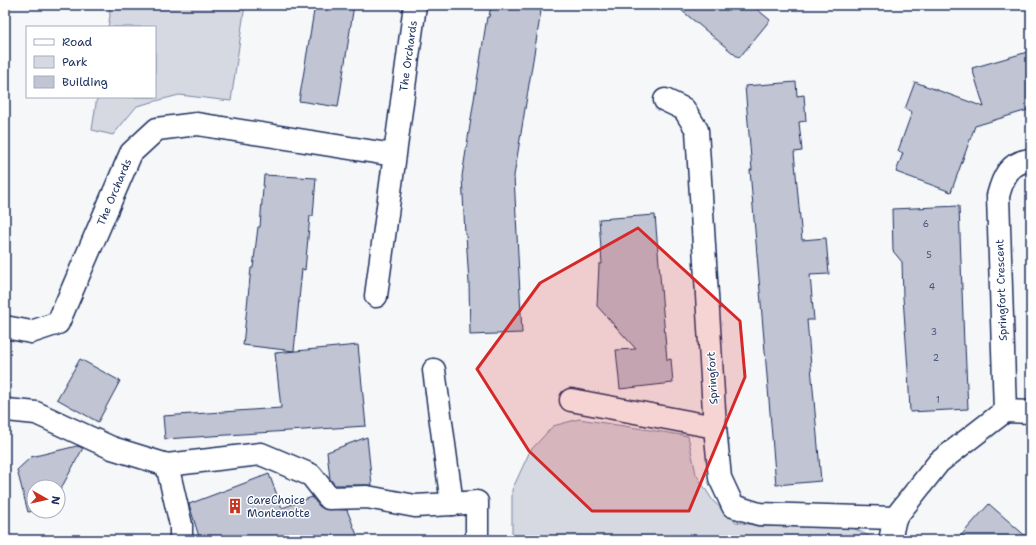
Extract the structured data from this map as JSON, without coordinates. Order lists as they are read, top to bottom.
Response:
{
  "streets": {
    "street": ["The Orchards", "Springfort Crescent", "Springfort"]
  },
  "places": {
    "building": ["CareChoice Montenotte"]
  },
  "house_numbers": [
    "6",
    "5",
    "4",
    "3",
    "2",
    "1"
  ],
  "legend": ["Road", "Park", "Building"],
  "north": "right"
}
